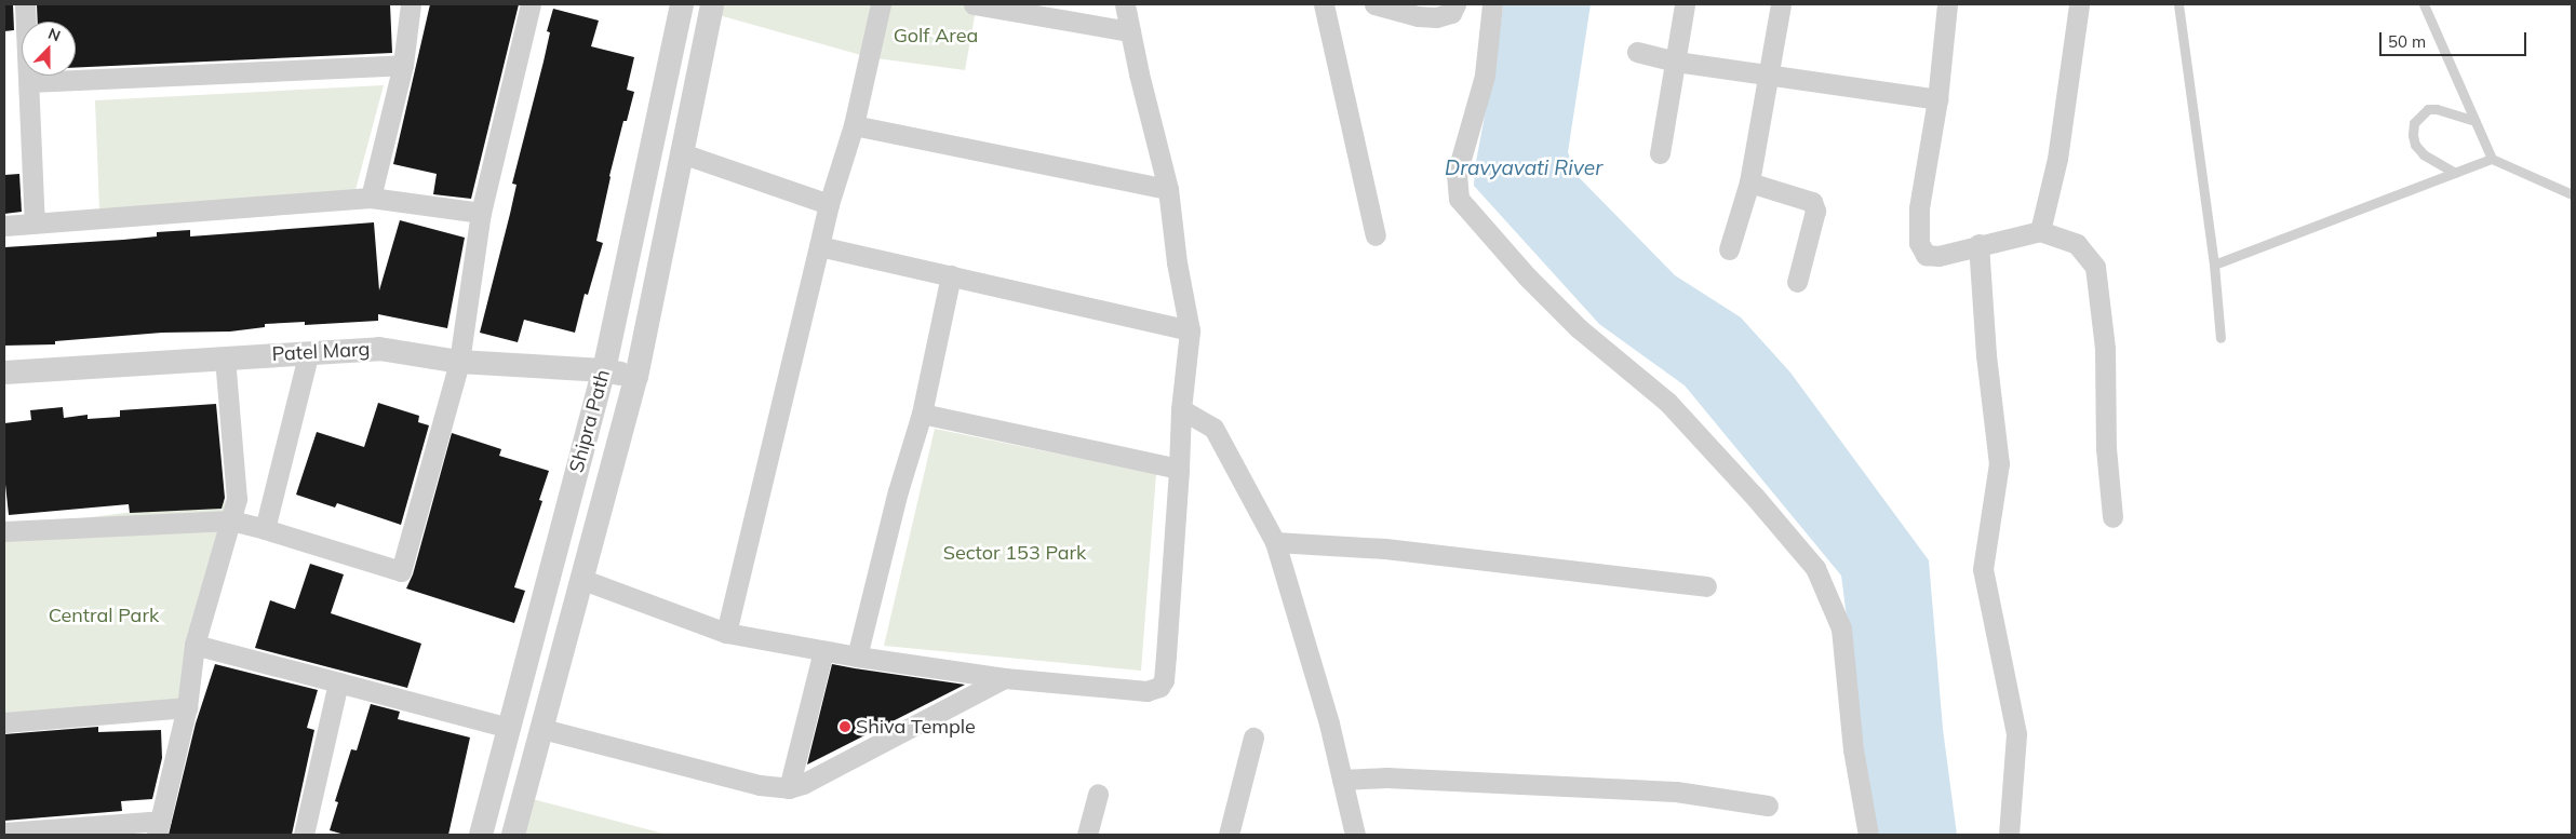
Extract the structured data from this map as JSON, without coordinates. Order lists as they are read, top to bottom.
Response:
{
  "streets": {
    "street": ["Patel Marg", "Shipra Path"]
  },
  "crossings": [
    ["Patel Marg", "Shipra Path"]
  ],
  "water": ["Dravyavati River"],
  "parks": ["Golf Area", "Sector 153 Park", "Central Park"],
  "places": ["Shiva Temple"],
  "scale_bar": "50 m",
  "north": "top"
}
